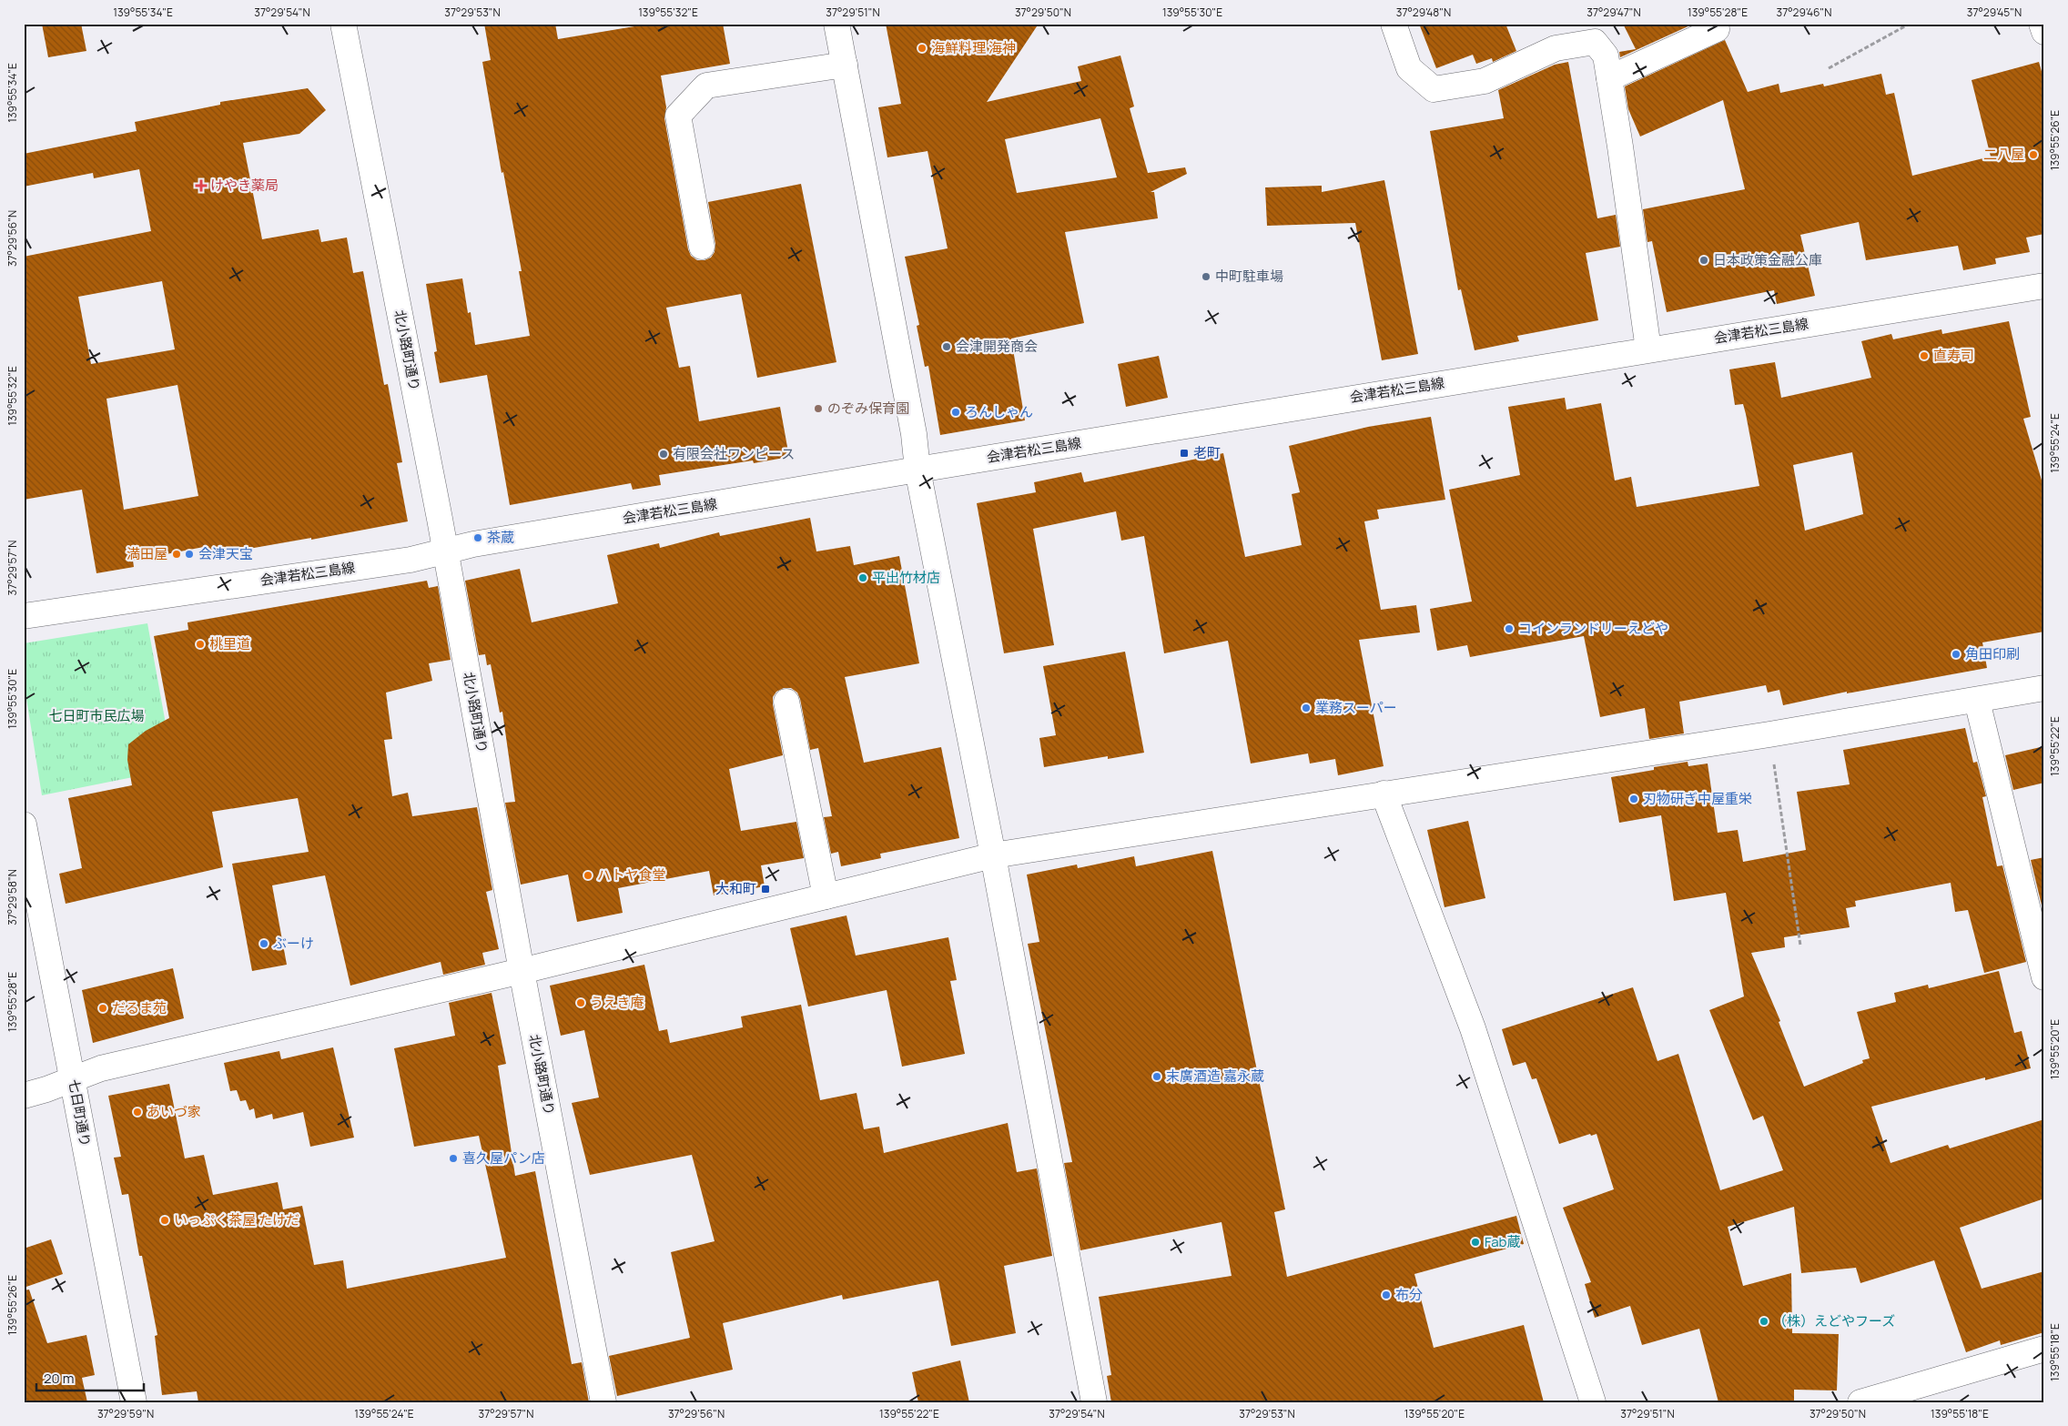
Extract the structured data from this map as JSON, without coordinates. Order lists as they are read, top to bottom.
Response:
{
  "streets": {
    "main road": ["会津若松三島線", "北小路町通り", "七日町通り"]
  },
  "crossings": [
    ["会津若松三島線", "北小路町通り"]
  ],
  "parks": ["七日町市民広場"],
  "places": {
    "other": [
      "海鮮料理 海神",
      "二八屋",
      "日本政策金融公庫",
      "中町駐車場",
      "会津開発商会",
      "直寿司",
      "のぞみ保育園",
      "ろんしゃん",
      "有限会社ワンピース",
      "茶蔵",
      "満田屋",
      "会津天宝",
      "平出竹材店",
      "コインランドリーえどや",
      "桃里道",
      "角田印刷",
      "業務スーパー",
      "刃物研ぎ中屋重栄",
      "ハトヤ食堂",
      "ぶーけ",
      "うえき庵",
      "だるま苑",
      "末廣酒造 嘉永蔵",
      "あいづ家",
      "喜久屋パン店",
      "いっぷく茶屋 たけだ",
      "Fab蔵",
      "布分",
      "（株）えどやフーズ"
    ],
    "health": ["けやき薬局"],
    "transit": ["老町", "大和町"]
  },
  "scale_bar": "20 m",
  "coordinates": [
    "139°55'34\"E",
    "37°29'54\"N",
    "37°29'53\"N",
    "139°55'32\"E",
    "37°29'51\"N",
    "37°29'50\"N",
    "139°55'30\"E",
    "37°29'48\"N",
    "37°29'47\"N",
    "139°55'28\"E",
    "37°29'46\"N",
    "37°29'45\"N",
    "139°55'26\"E",
    "37°29'56\"N",
    "139°55'24\"E",
    "37°29'57\"N",
    "139°55'22\"E",
    "37°29'58\"N",
    "139°55'20\"E",
    "139°55'18\"E",
    "37°29'59\"N"
  ]
}
